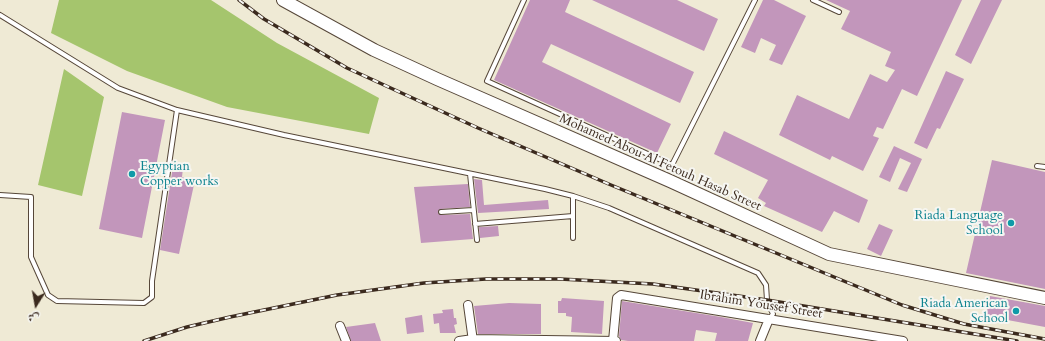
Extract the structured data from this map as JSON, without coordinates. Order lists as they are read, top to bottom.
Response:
{
  "streets": {
    "street": ["Mohamed Abou Al Fetouh Hasab Street", "Ibrahim Youssef Street"]
  },
  "places": ["Egyptian Copper works", "Riada Language School", "Riada American School"],
  "north": "bottom"
}
